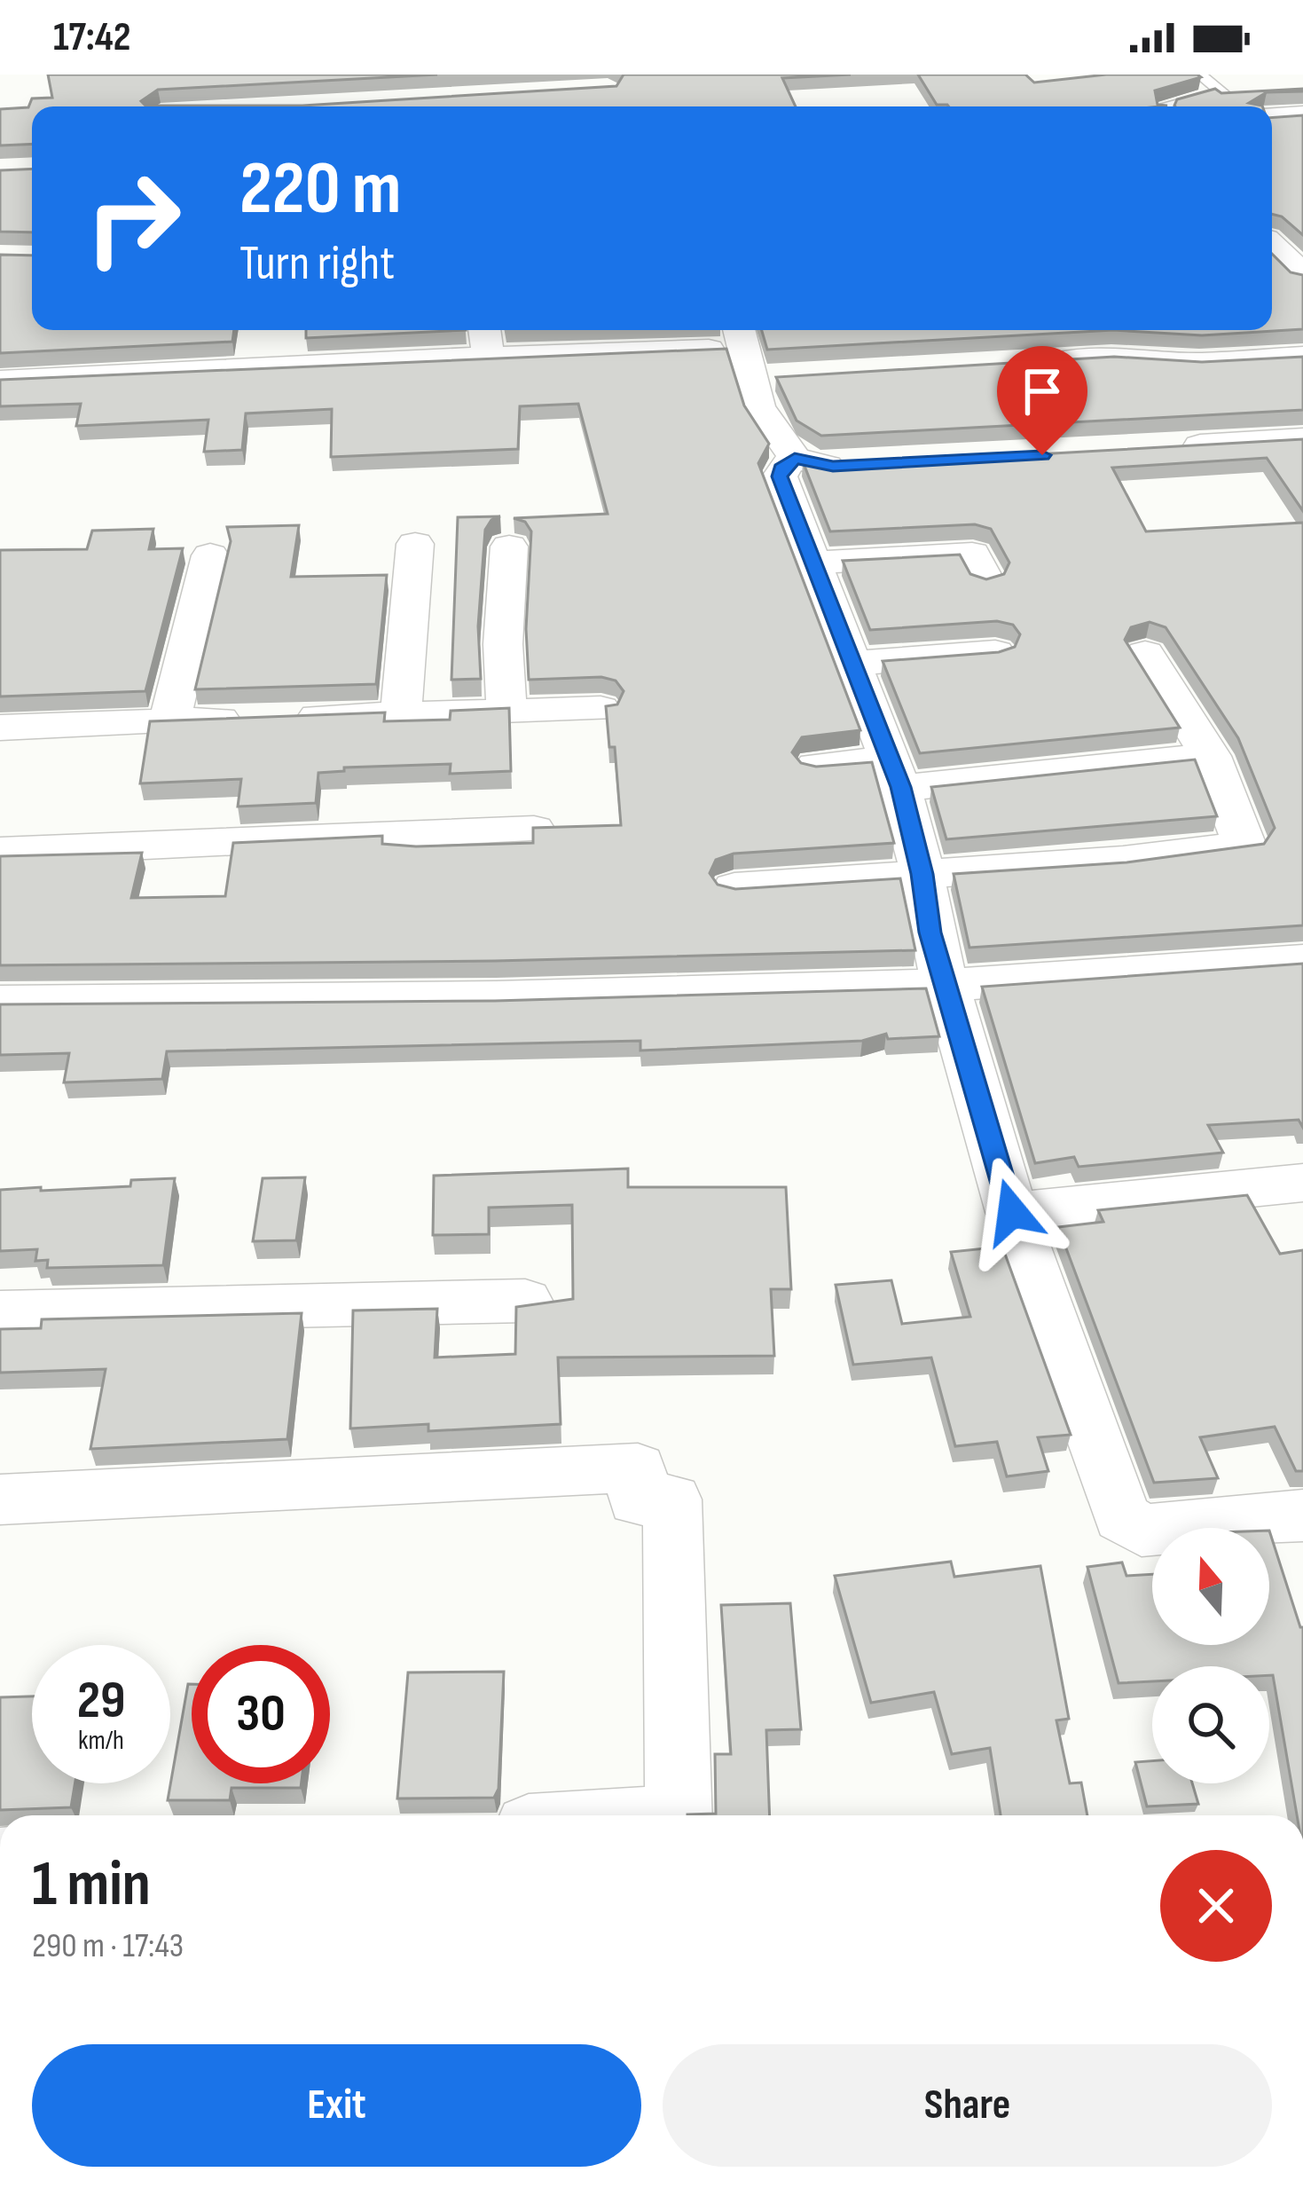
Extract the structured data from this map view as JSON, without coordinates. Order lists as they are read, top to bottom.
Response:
{
  "north": "top",
  "page": {
    "status": "17:42",
    "turn": ["220 m", "Turn right"],
    "speed": "29 km/h",
    "limit": "30",
    "heading": ["1 min", "290 m · 17:43"],
    "buttons": ["Exit", "Share"]
  }
}
